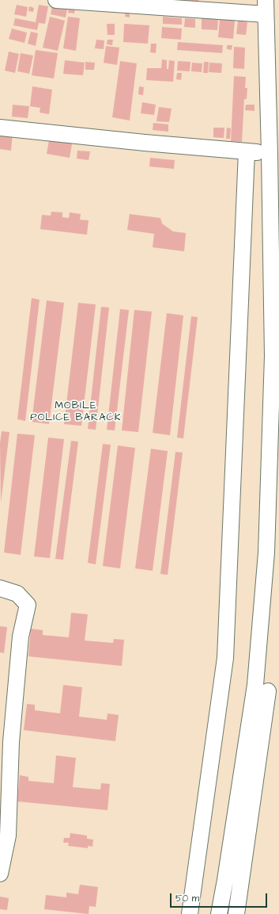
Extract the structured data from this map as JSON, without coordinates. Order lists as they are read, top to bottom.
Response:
{
  "districts": ["MOBILE POLICE BARACK"],
  "scale_bar": "50 m"
}
